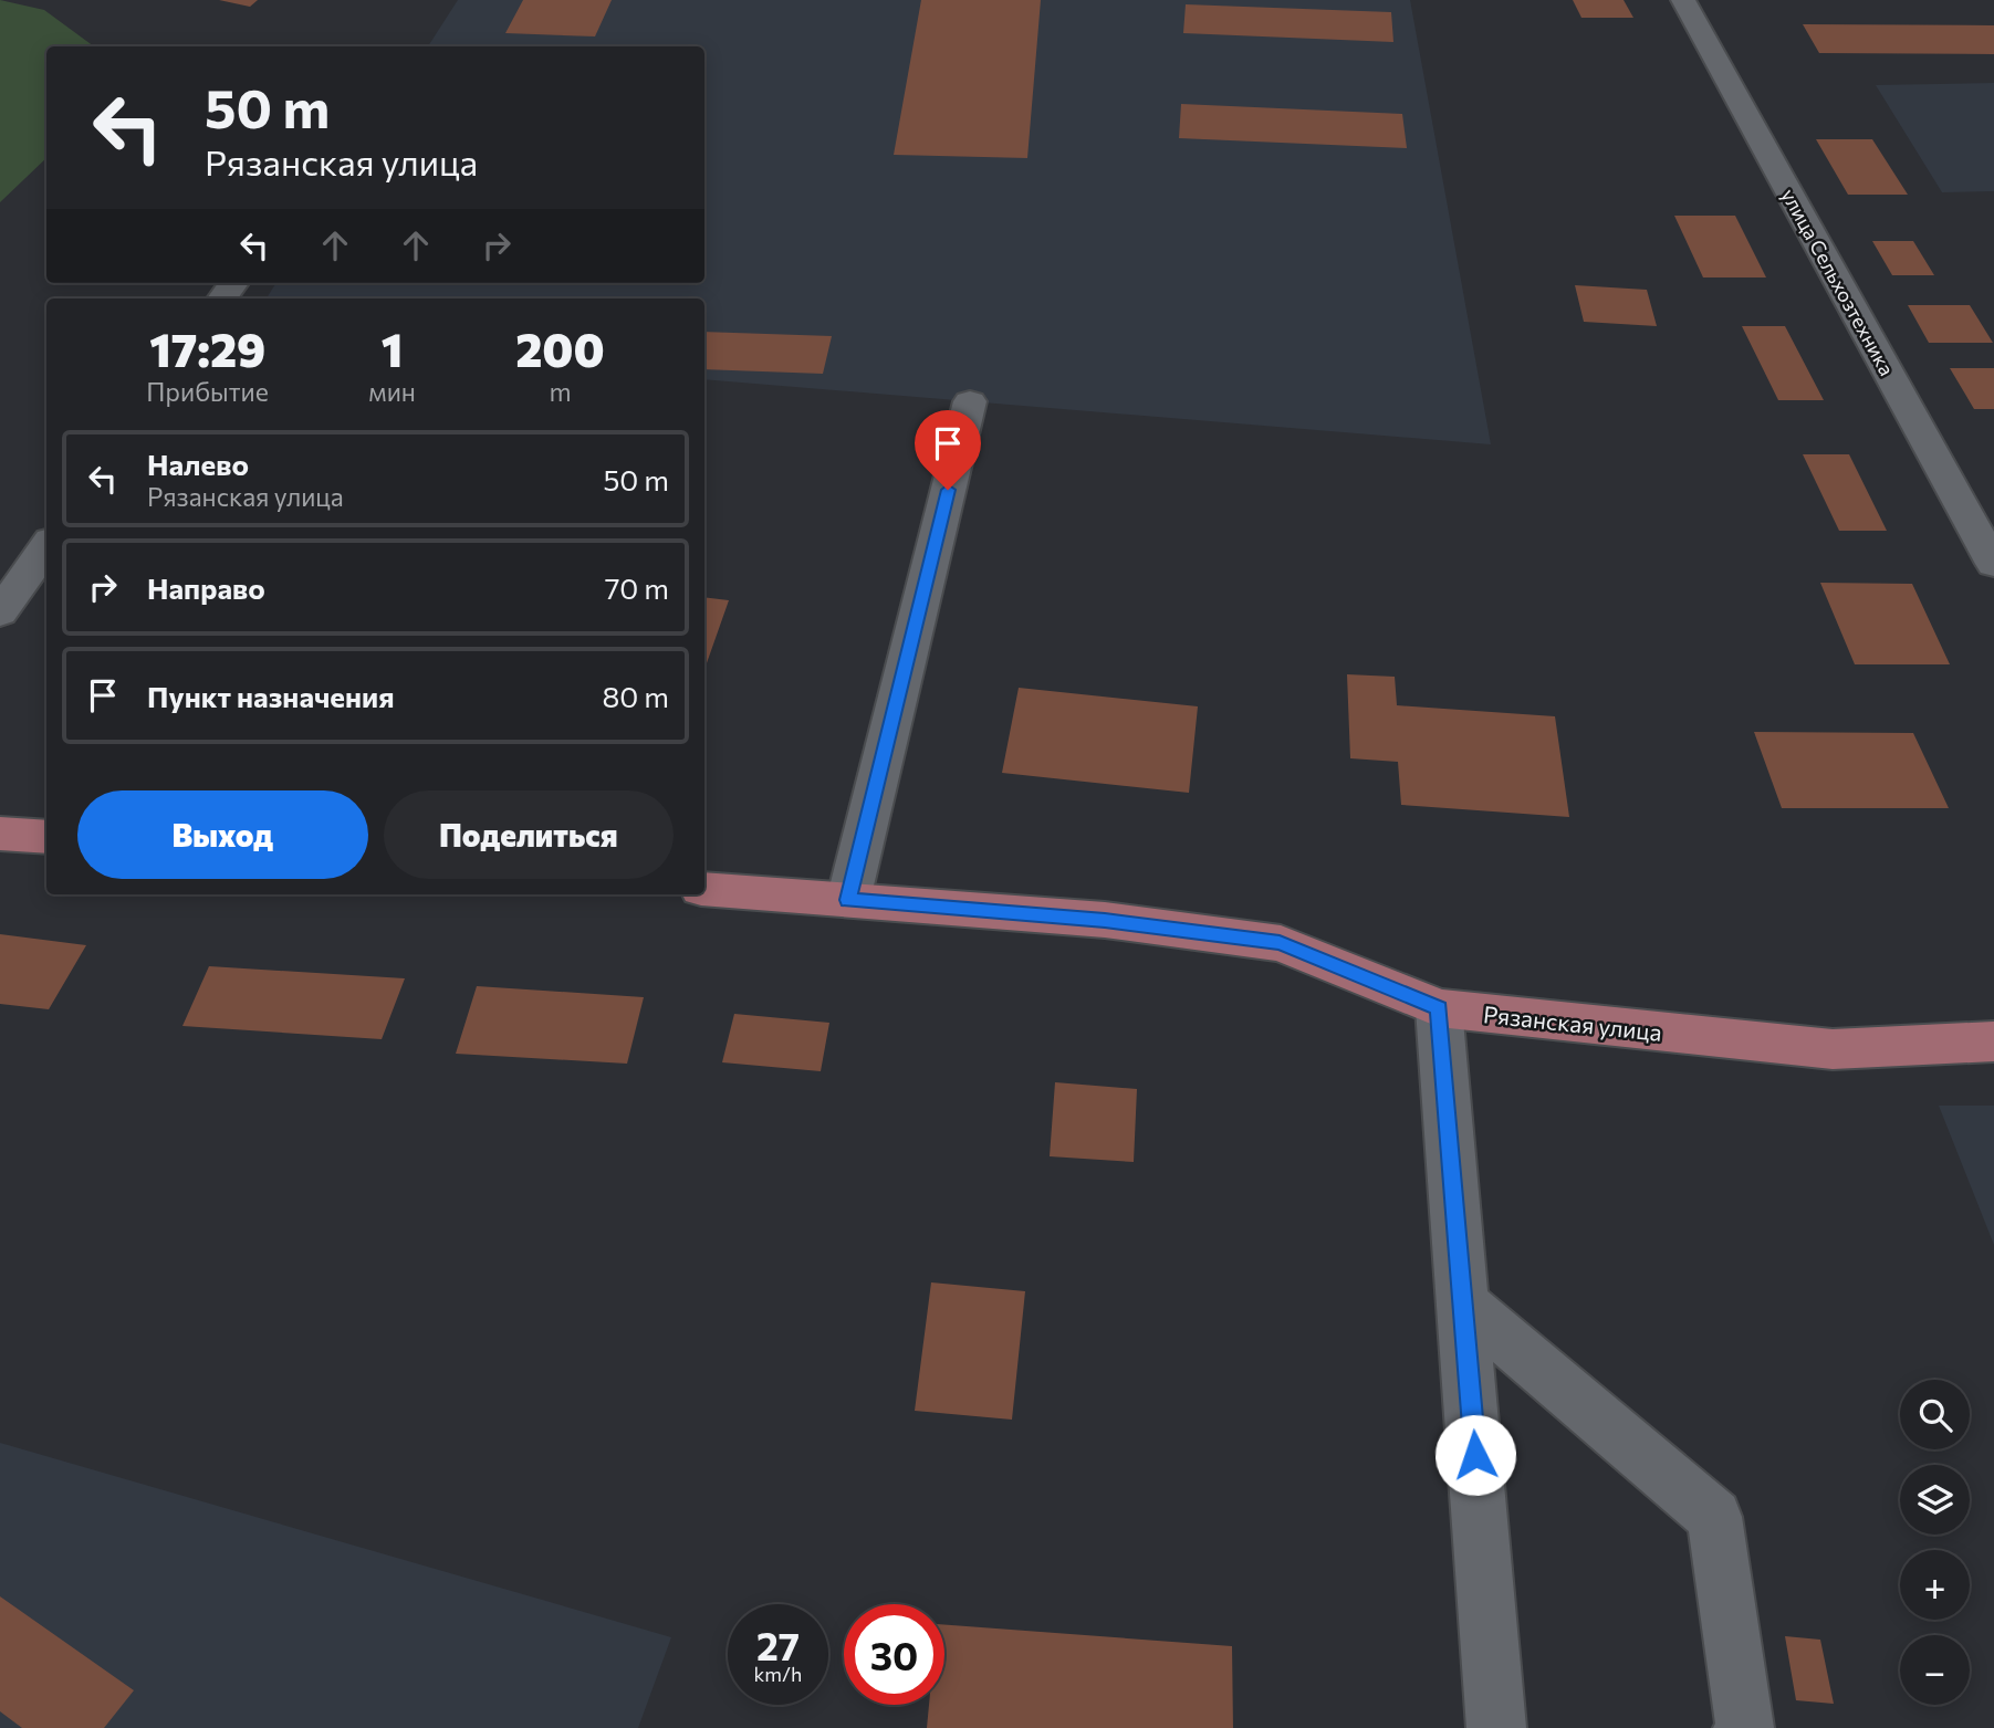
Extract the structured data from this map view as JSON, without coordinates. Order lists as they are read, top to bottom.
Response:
{
  "streets": {
    "main road": ["Рязанская улица"],
    "street": ["улица Сельхозтехника"]
  },
  "page": {
    "turn": ["50 m", "Рязанская улица"],
    "eta": [
      "17:29",
      "Прибытие",
      "1",
      "мин",
      "200",
      "m"
    ],
    "list": [
      {
        "name": "Налево",
        "note": "Рязанская улица",
        "value": "50 m"
      },
      {
        "name": "Направо",
        "value": "70 m"
      },
      {
        "name": "Пункт назначения",
        "value": "80 m"
      }
    ],
    "buttons": ["Выход", "Поделиться"],
    "map_buttons": ["+", "−"],
    "speed": "27 km/h",
    "limit": "30"
  }
}
